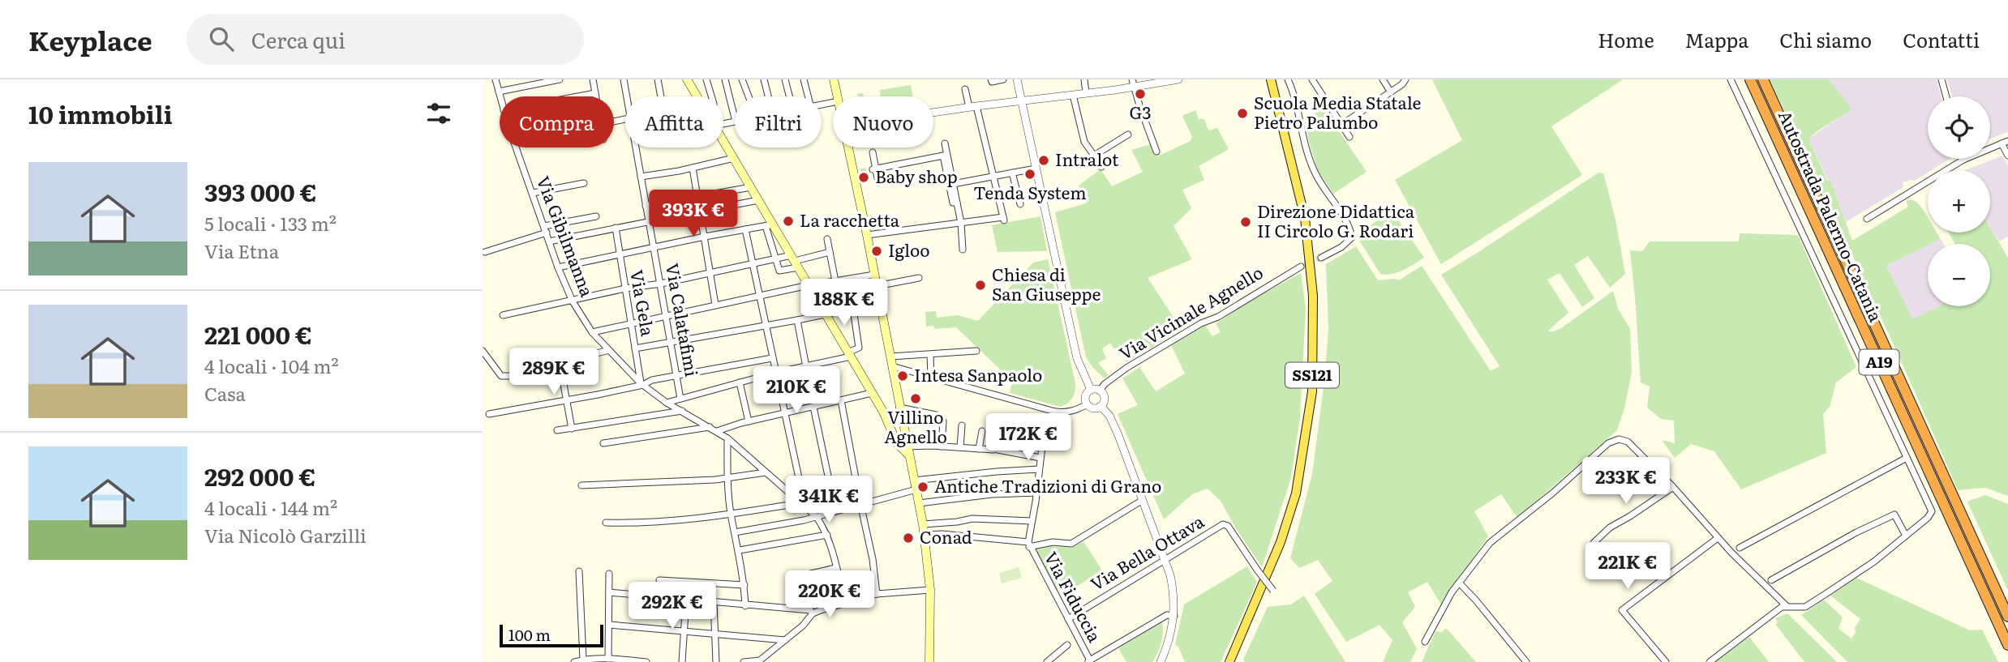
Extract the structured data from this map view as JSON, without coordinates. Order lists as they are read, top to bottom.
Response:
{
  "streets": {
    "highway": ["Autostrada Palermo-Catania", "A19"],
    "main road": ["SS121"],
    "street": [
      "Via Gibilmanna",
      "Via Gela",
      "Via Vicinale Agnello",
      "Via Calatafimi",
      "Via Bella Ottava",
      "Via Fiduccia"
    ]
  },
  "crossings": [
    ["Via Gibilmanna", "Via Gela"],
    ["Via Bella Ottava", "Via Fiduccia"]
  ],
  "places": [
    "G3",
    "Scuola Media Statale Pietro Palumbo",
    "Intralot",
    "Tenda System",
    "Baby shop",
    "La racchetta",
    "Direzione Didattica II Circolo G. Rodari",
    "Igloo",
    "Chiesa di San Giuseppe",
    "Intesa Sanpaolo",
    "Villino Agnello",
    "Antiche Tradizioni di Grano",
    "Conad"
  ],
  "scale_bar": "100 m",
  "page": {
    "header": "Keyplace",
    "search": "Cerca qui",
    "nav": [
      "Home",
      "Mappa",
      "Chi siamo",
      "Contatti"
    ],
    "heading": "10 immobili",
    "map_buttons": ["+", "−"],
    "chip": [
      "Compra",
      "Affitta",
      "Filtri",
      "Nuovo"
    ],
    "list": [
      {
        "name": "393 000 €",
        "note": "5 locali · 133 m² · Via Etna"
      },
      {
        "name": "221 000 €",
        "note": "4 locali · 104 m² · Casa"
      },
      {
        "name": "292 000 €",
        "note": "4 locali · 144 m² · Via Nicolò Garzilli"
      }
    ],
    "price": [
      "393K €",
      "188K €",
      "289K €",
      "210K €",
      "172K €",
      "233K €",
      "341K €",
      "221K €",
      "220K €",
      "292K €"
    ],
    "scale": "100 m"
  }
}
